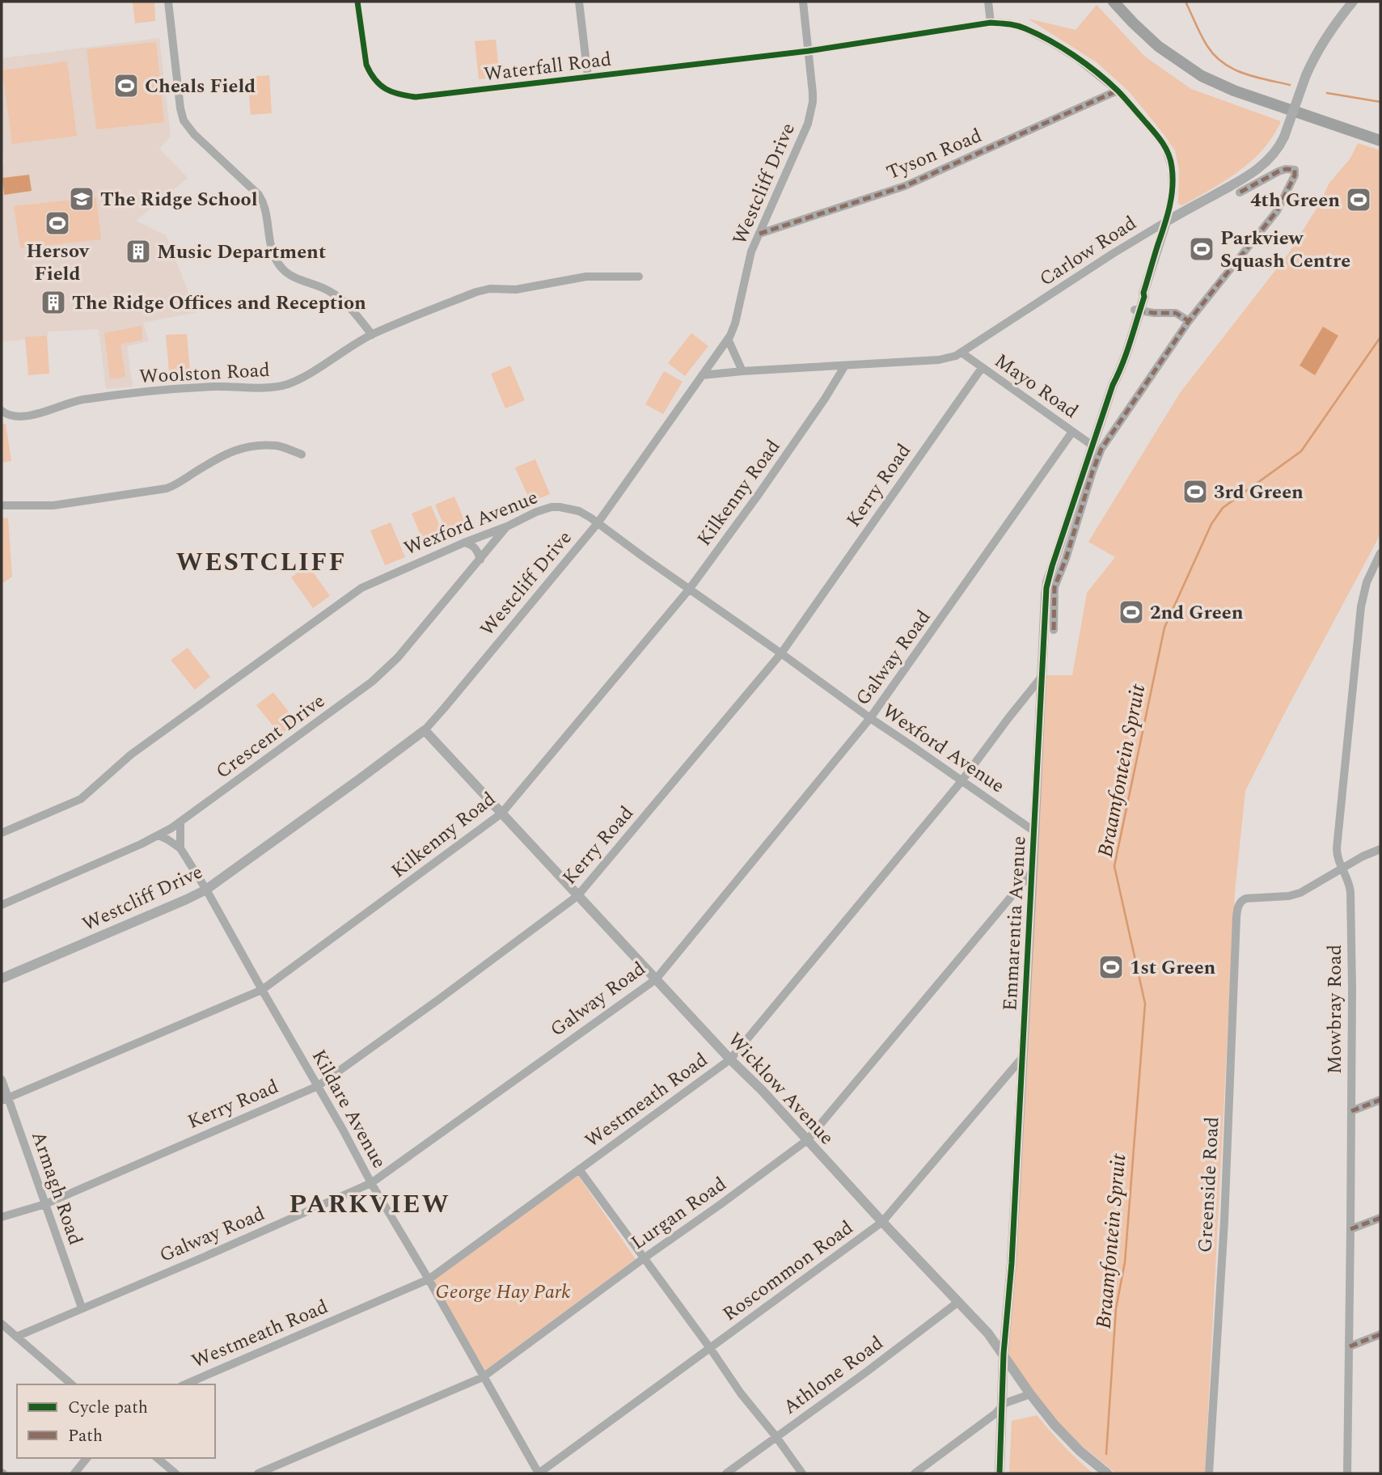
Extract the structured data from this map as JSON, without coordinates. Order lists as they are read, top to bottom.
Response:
{
  "streets": {
    "street": [
      "Waterfall Road",
      "Tyson Road",
      "Westcliff Drive",
      "Carlow Road",
      "Woolston Road",
      "Mayo Road",
      "Kerry Road",
      "Kilkenny Road",
      "Wexford Avenue",
      "Galway Road",
      "Crescent Drive",
      "Emmarentia Avenue",
      "Mowbray Road",
      "Wicklow Avenue",
      "Westmeath Road",
      "Kildare Avenue",
      "Greenside Road",
      "Armagh Road",
      "Lurgan Road",
      "Roscommon Road",
      "Athlone Road"
    ]
  },
  "crossings": [
    ["Waterfall Road", "Tyson Road"],
    ["Waterfall Road", "Westcliff Drive"],
    ["Waterfall Road", "Carlow Road"],
    ["Waterfall Road", "Emmarentia Avenue"],
    ["Tyson Road", "Westcliff Drive"],
    ["Westcliff Drive", "Carlow Road"],
    ["Westcliff Drive", "Wexford Avenue"],
    ["Westcliff Drive", "Wicklow Avenue"],
    ["Westcliff Drive", "Kildare Avenue"],
    ["Carlow Road", "Mayo Road"],
    ["Carlow Road", "Kilkenny Road"],
    ["Carlow Road", "Emmarentia Avenue"],
    ["Mayo Road", "Kerry Road"],
    ["Mayo Road", "Galway Road"],
    ["Mayo Road", "Emmarentia Avenue"],
    ["Kerry Road", "Wexford Avenue"],
    ["Kerry Road", "Wicklow Avenue"],
    ["Kerry Road", "Kildare Avenue"],
    ["Kerry Road", "Armagh Road"],
    ["Kilkenny Road", "Wexford Avenue"],
    ["Kilkenny Road", "Wicklow Avenue"],
    ["Kilkenny Road", "Kildare Avenue"],
    ["Kilkenny Road", "Armagh Road"],
    ["Wexford Avenue", "Galway Road"],
    ["Wexford Avenue", "Crescent Drive"],
    ["Wexford Avenue", "Emmarentia Avenue"],
    ["Wexford Avenue", "Westmeath Road"],
    ["Galway Road", "Wicklow Avenue"],
    ["Galway Road", "Kildare Avenue"],
    ["Galway Road", "Armagh Road"],
    ["Crescent Drive", "Kildare Avenue"],
    ["Emmarentia Avenue", "Wicklow Avenue"],
    ["Emmarentia Avenue", "Westmeath Road"],
    ["Emmarentia Avenue", "Lurgan Road"],
    ["Emmarentia Avenue", "Roscommon Road"],
    ["Mowbray Road", "Greenside Road"],
    ["Wicklow Avenue", "Westmeath Road"],
    ["Wicklow Avenue", "Lurgan Road"],
    ["Wicklow Avenue", "Roscommon Road"],
    ["Wicklow Avenue", "Athlone Road"],
    ["Westmeath Road", "Kildare Avenue"],
    ["Kildare Avenue", "Lurgan Road"],
    ["Kildare Avenue", "Roscommon Road"]
  ],
  "districts": ["WESTCLIFF", "PARKVIEW"],
  "water": ["Braamfontein Spruit"],
  "parks": ["George Hay Park"],
  "places": {
    "sports": [
      "Cheals Field",
      "4th Green",
      "Hersov Field",
      "Parkview Squash Centre",
      "3rd Green",
      "2nd Green",
      "1st Green"
    ],
    "school or university": ["The Ridge School"],
    "building": ["Music Department", "The Ridge Offices and Reception"]
  },
  "legend": ["Cycle path", "Path"]
}
